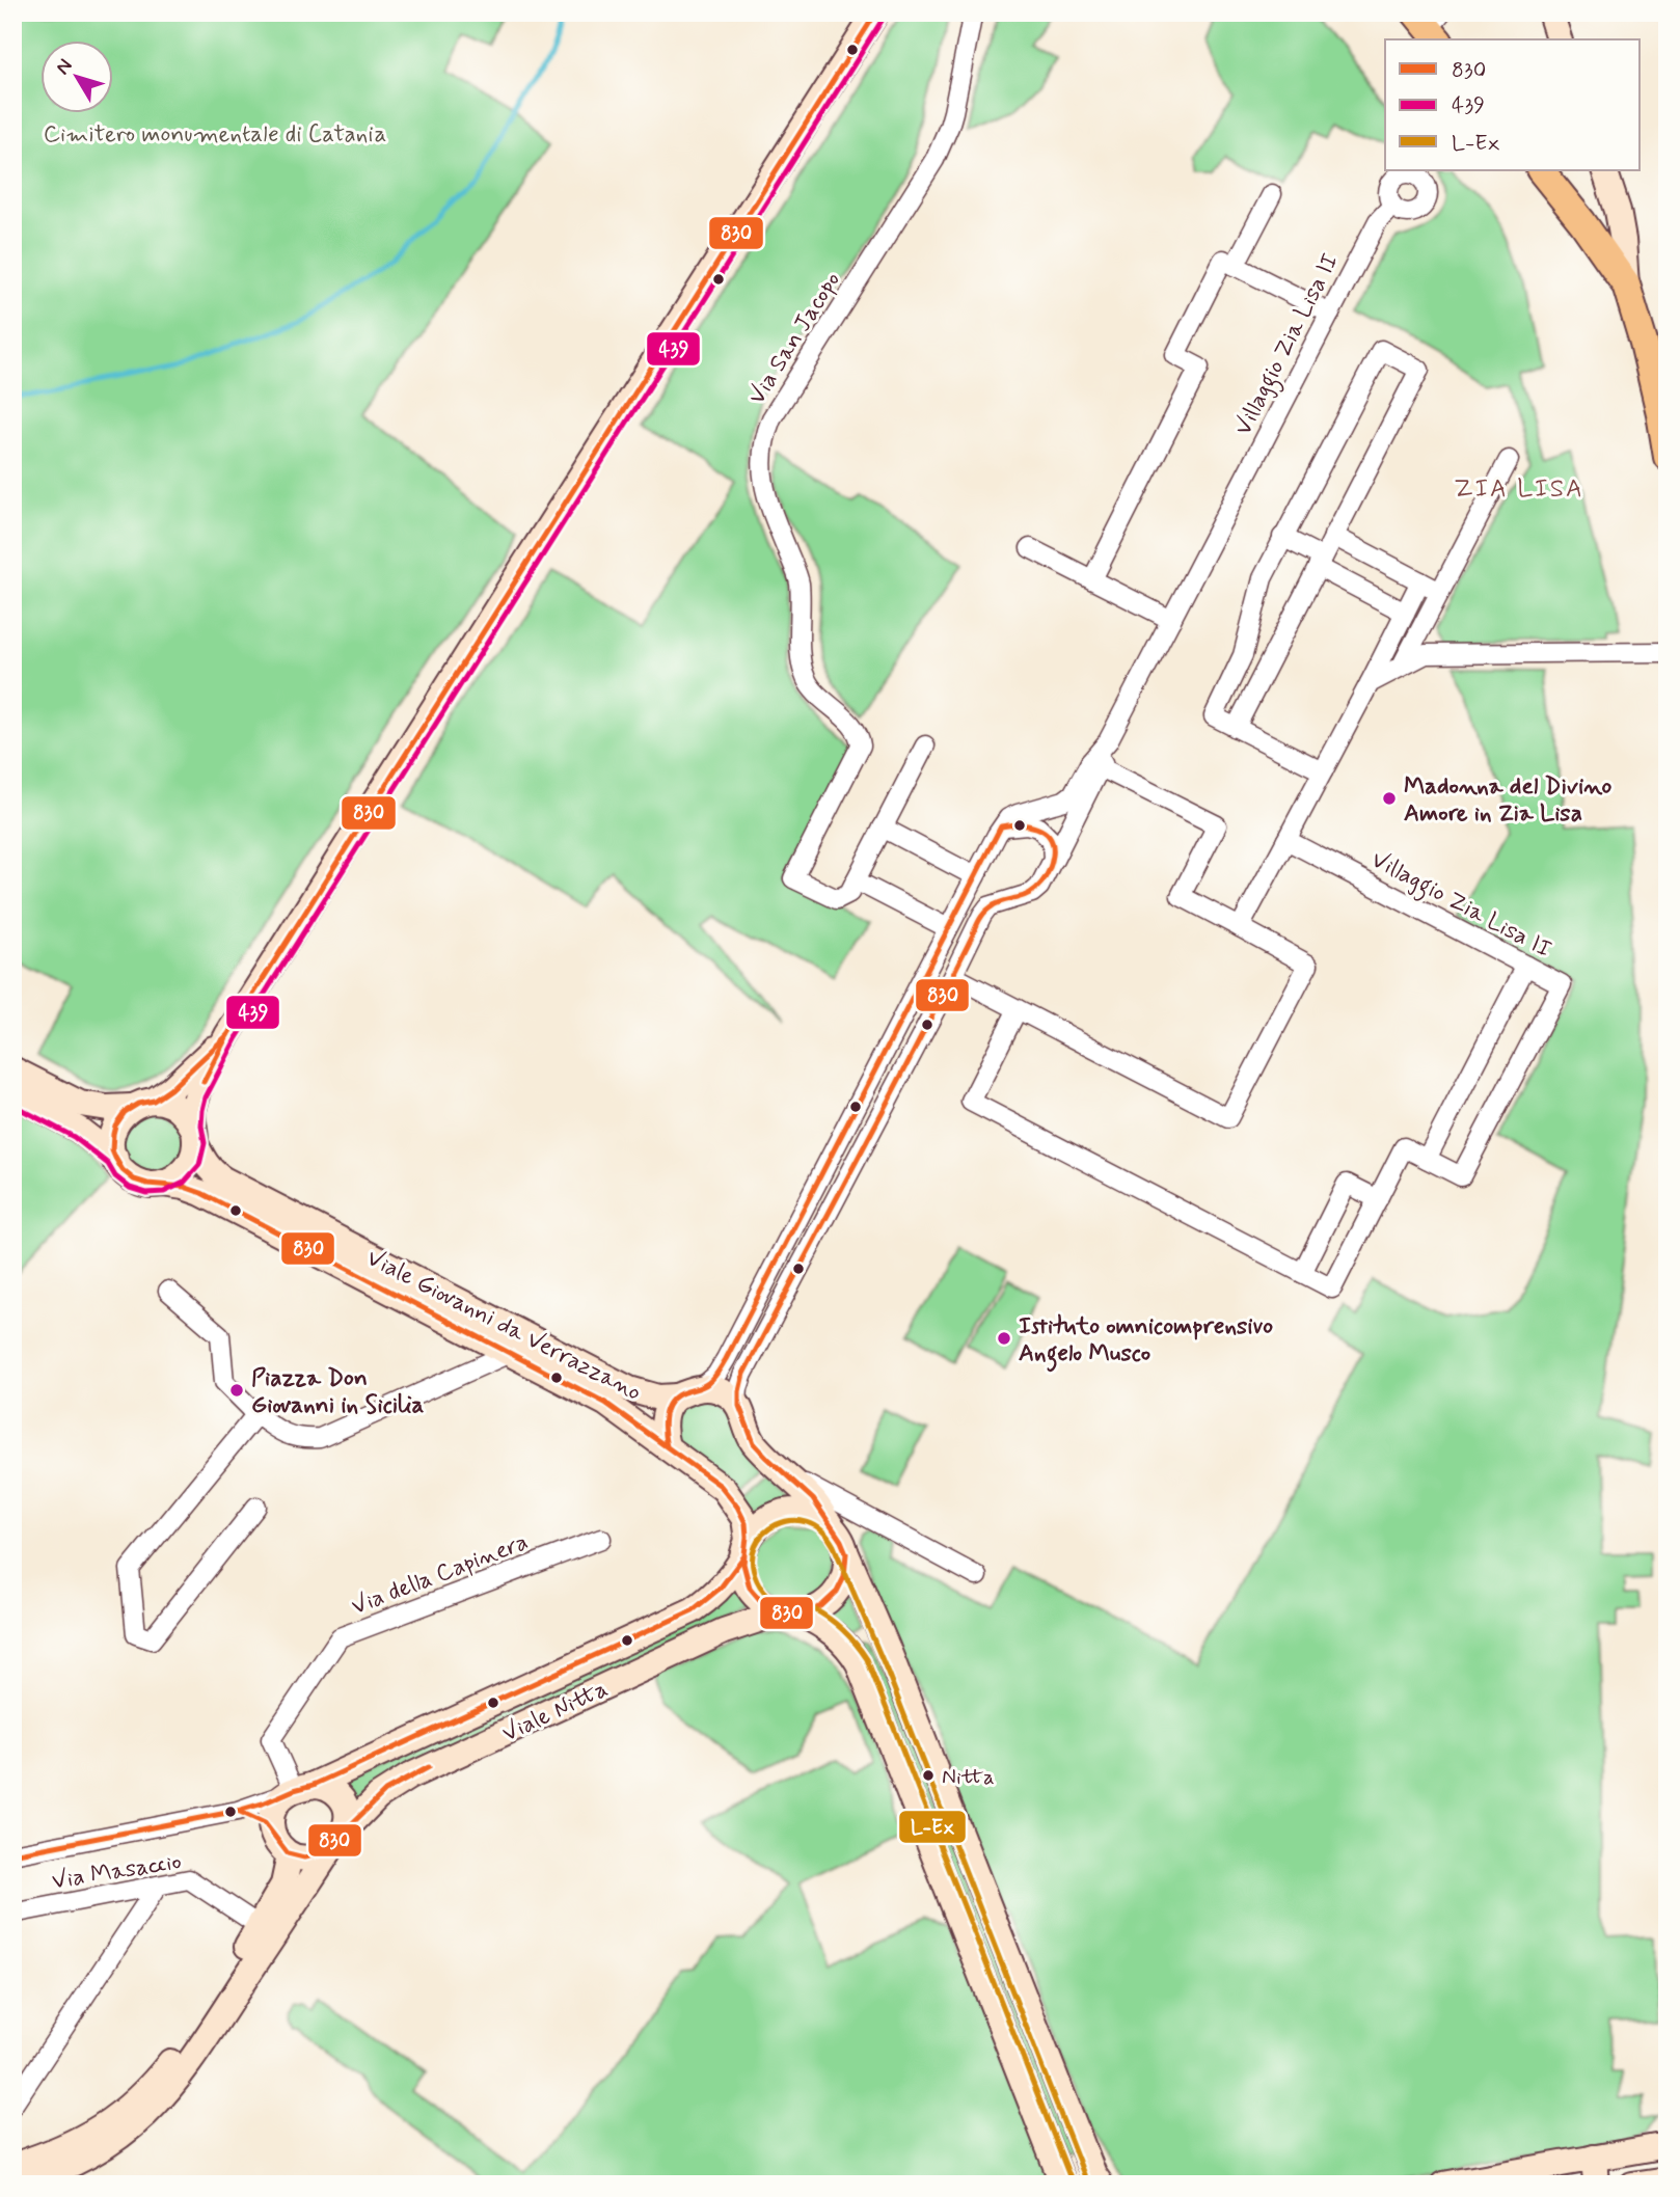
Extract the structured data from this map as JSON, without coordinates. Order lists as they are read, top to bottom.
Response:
{
  "streets": {
    "main road": ["Viale Giovanni da Verrazzano", "Viale Nitta"],
    "street": [
      "Via San Jacopo",
      "Villaggio Zia Lisa II",
      "Via della Capinera",
      "Via Masaccio"
    ]
  },
  "crossings": [
    ["Viale Giovanni da Verrazzano", "Viale Nitta"],
    ["Via della Capinera", "Viale Nitta"]
  ],
  "districts": ["ZIA LISA"],
  "parks": ["Cimitero monumentale di Catania"],
  "places": [
    "Madonna del Divino Amore in Zia Lisa",
    "Istituto omnicomprensivo Angelo Musco",
    "Piazza Don Giovanni in Sicilia",
    "Nitta"
  ],
  "lines": ["transit line 830", "transit line 439", "transit line L-Ex"],
  "legend": ["830", "439", "L-Ex"],
  "north": "top left"
}
